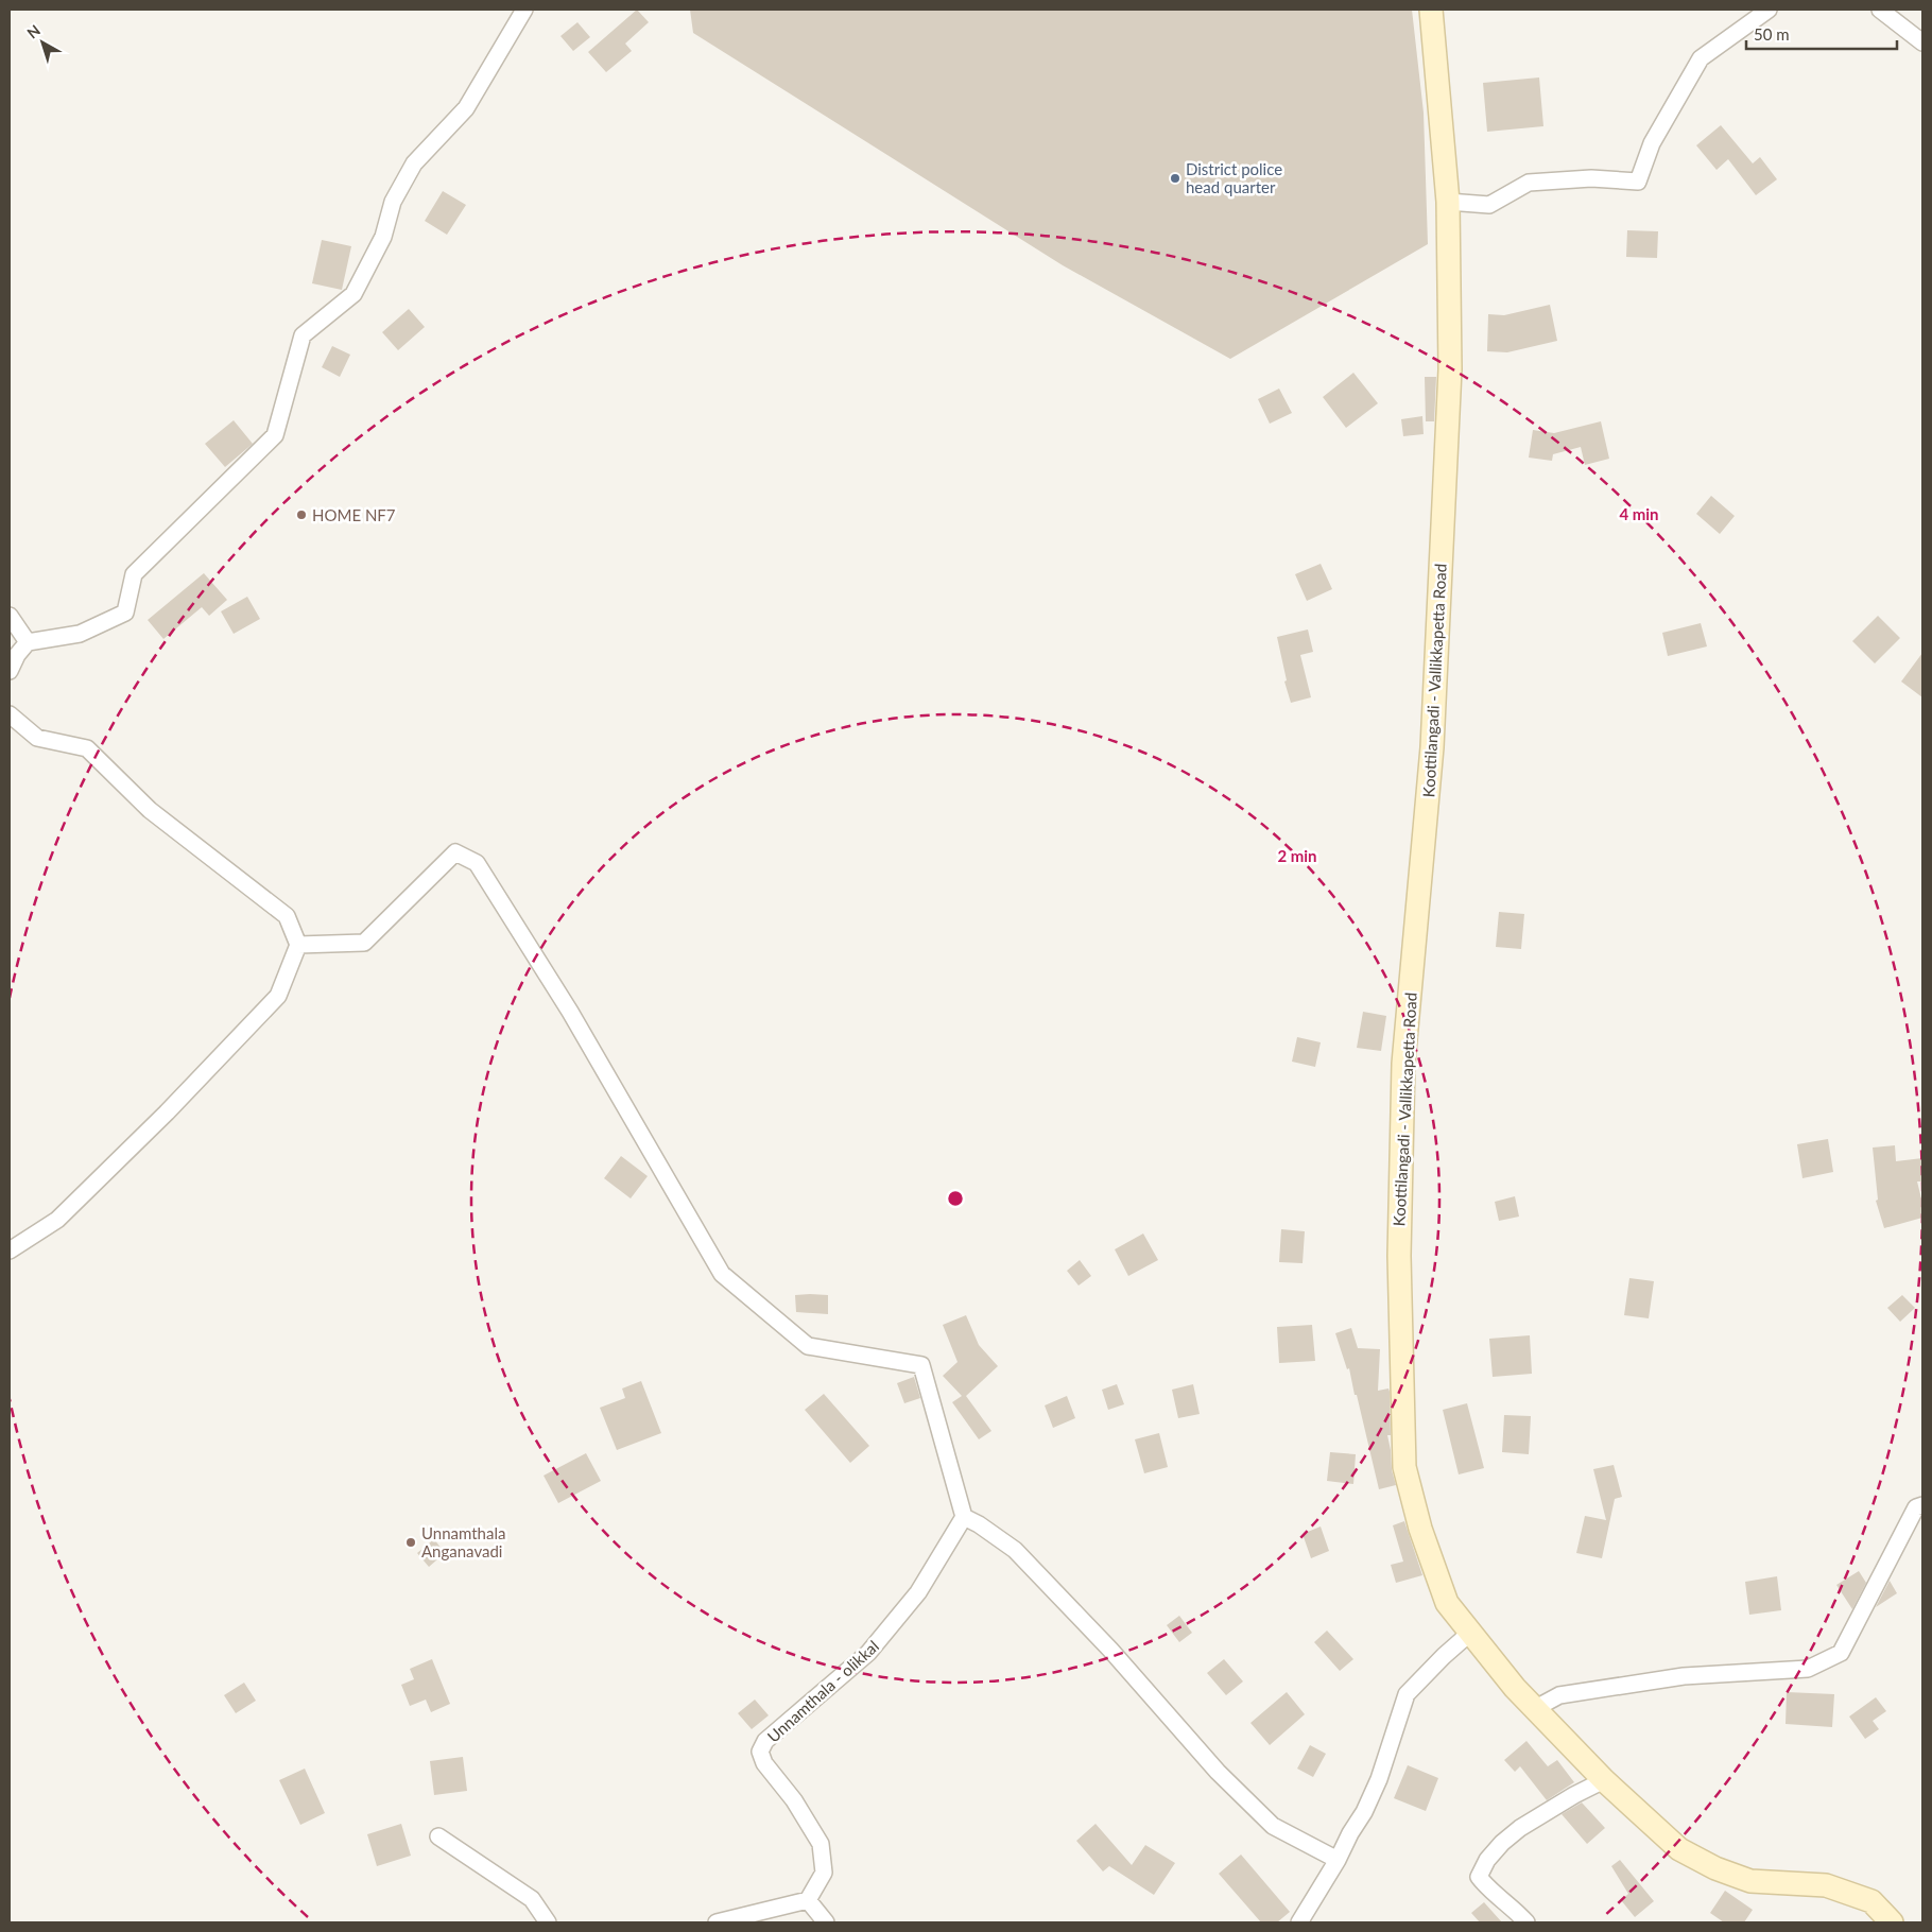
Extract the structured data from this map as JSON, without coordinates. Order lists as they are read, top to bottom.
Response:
{
  "streets": {
    "main road": ["Koottilangadi - Vallikkapetta Road"],
    "street": ["Unnamthala - olikkal"]
  },
  "places": ["District police head quarter", "HOME NF7", "Unnamthala Anganavadi"],
  "scale_bar": "50 m",
  "north": "top left",
  "rings": ["4 min", "2 min"]
}
